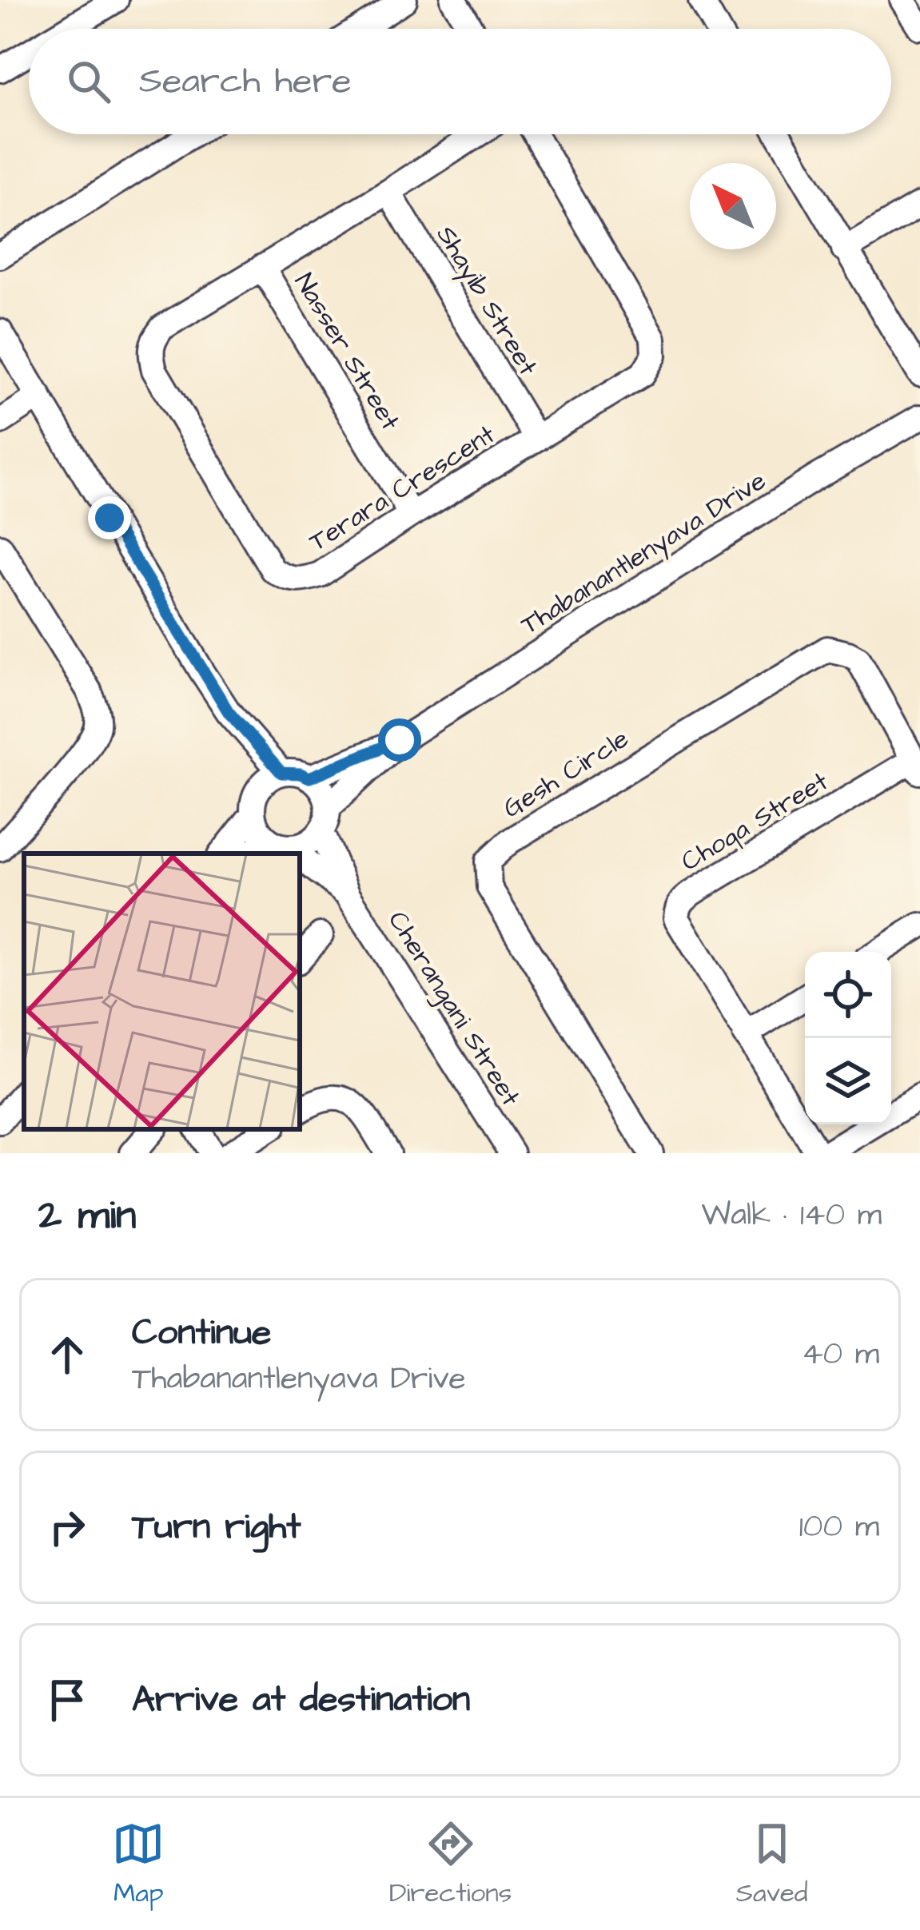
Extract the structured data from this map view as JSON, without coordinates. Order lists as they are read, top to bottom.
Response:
{
  "streets": {
    "street": [
      "Shayib Street",
      "Nasser Street",
      "Terara Crescent",
      "Thabanantlenyava Drive",
      "Gesh Circle",
      "Choqa Street",
      "Cherangani Street"
    ]
  },
  "crossings": [
    ["Shayib Street", "Terara Crescent"],
    ["Nasser Street", "Terara Crescent"],
    ["Thabanantlenyava Drive", "Cherangani Street"],
    ["Gesh Circle", "Choqa Street"]
  ],
  "north": "top left",
  "page": {
    "search": "Search here",
    "heading": ["2 min", "Walk · 140 m"],
    "list": [
      ["Continue", "Thabanantlenyava Drive", "40 m"],
      ["Turn right", "100 m"],
      "Arrive at destination"
    ],
    "nav": ["Map", "Directions", "Saved"]
  }
}
